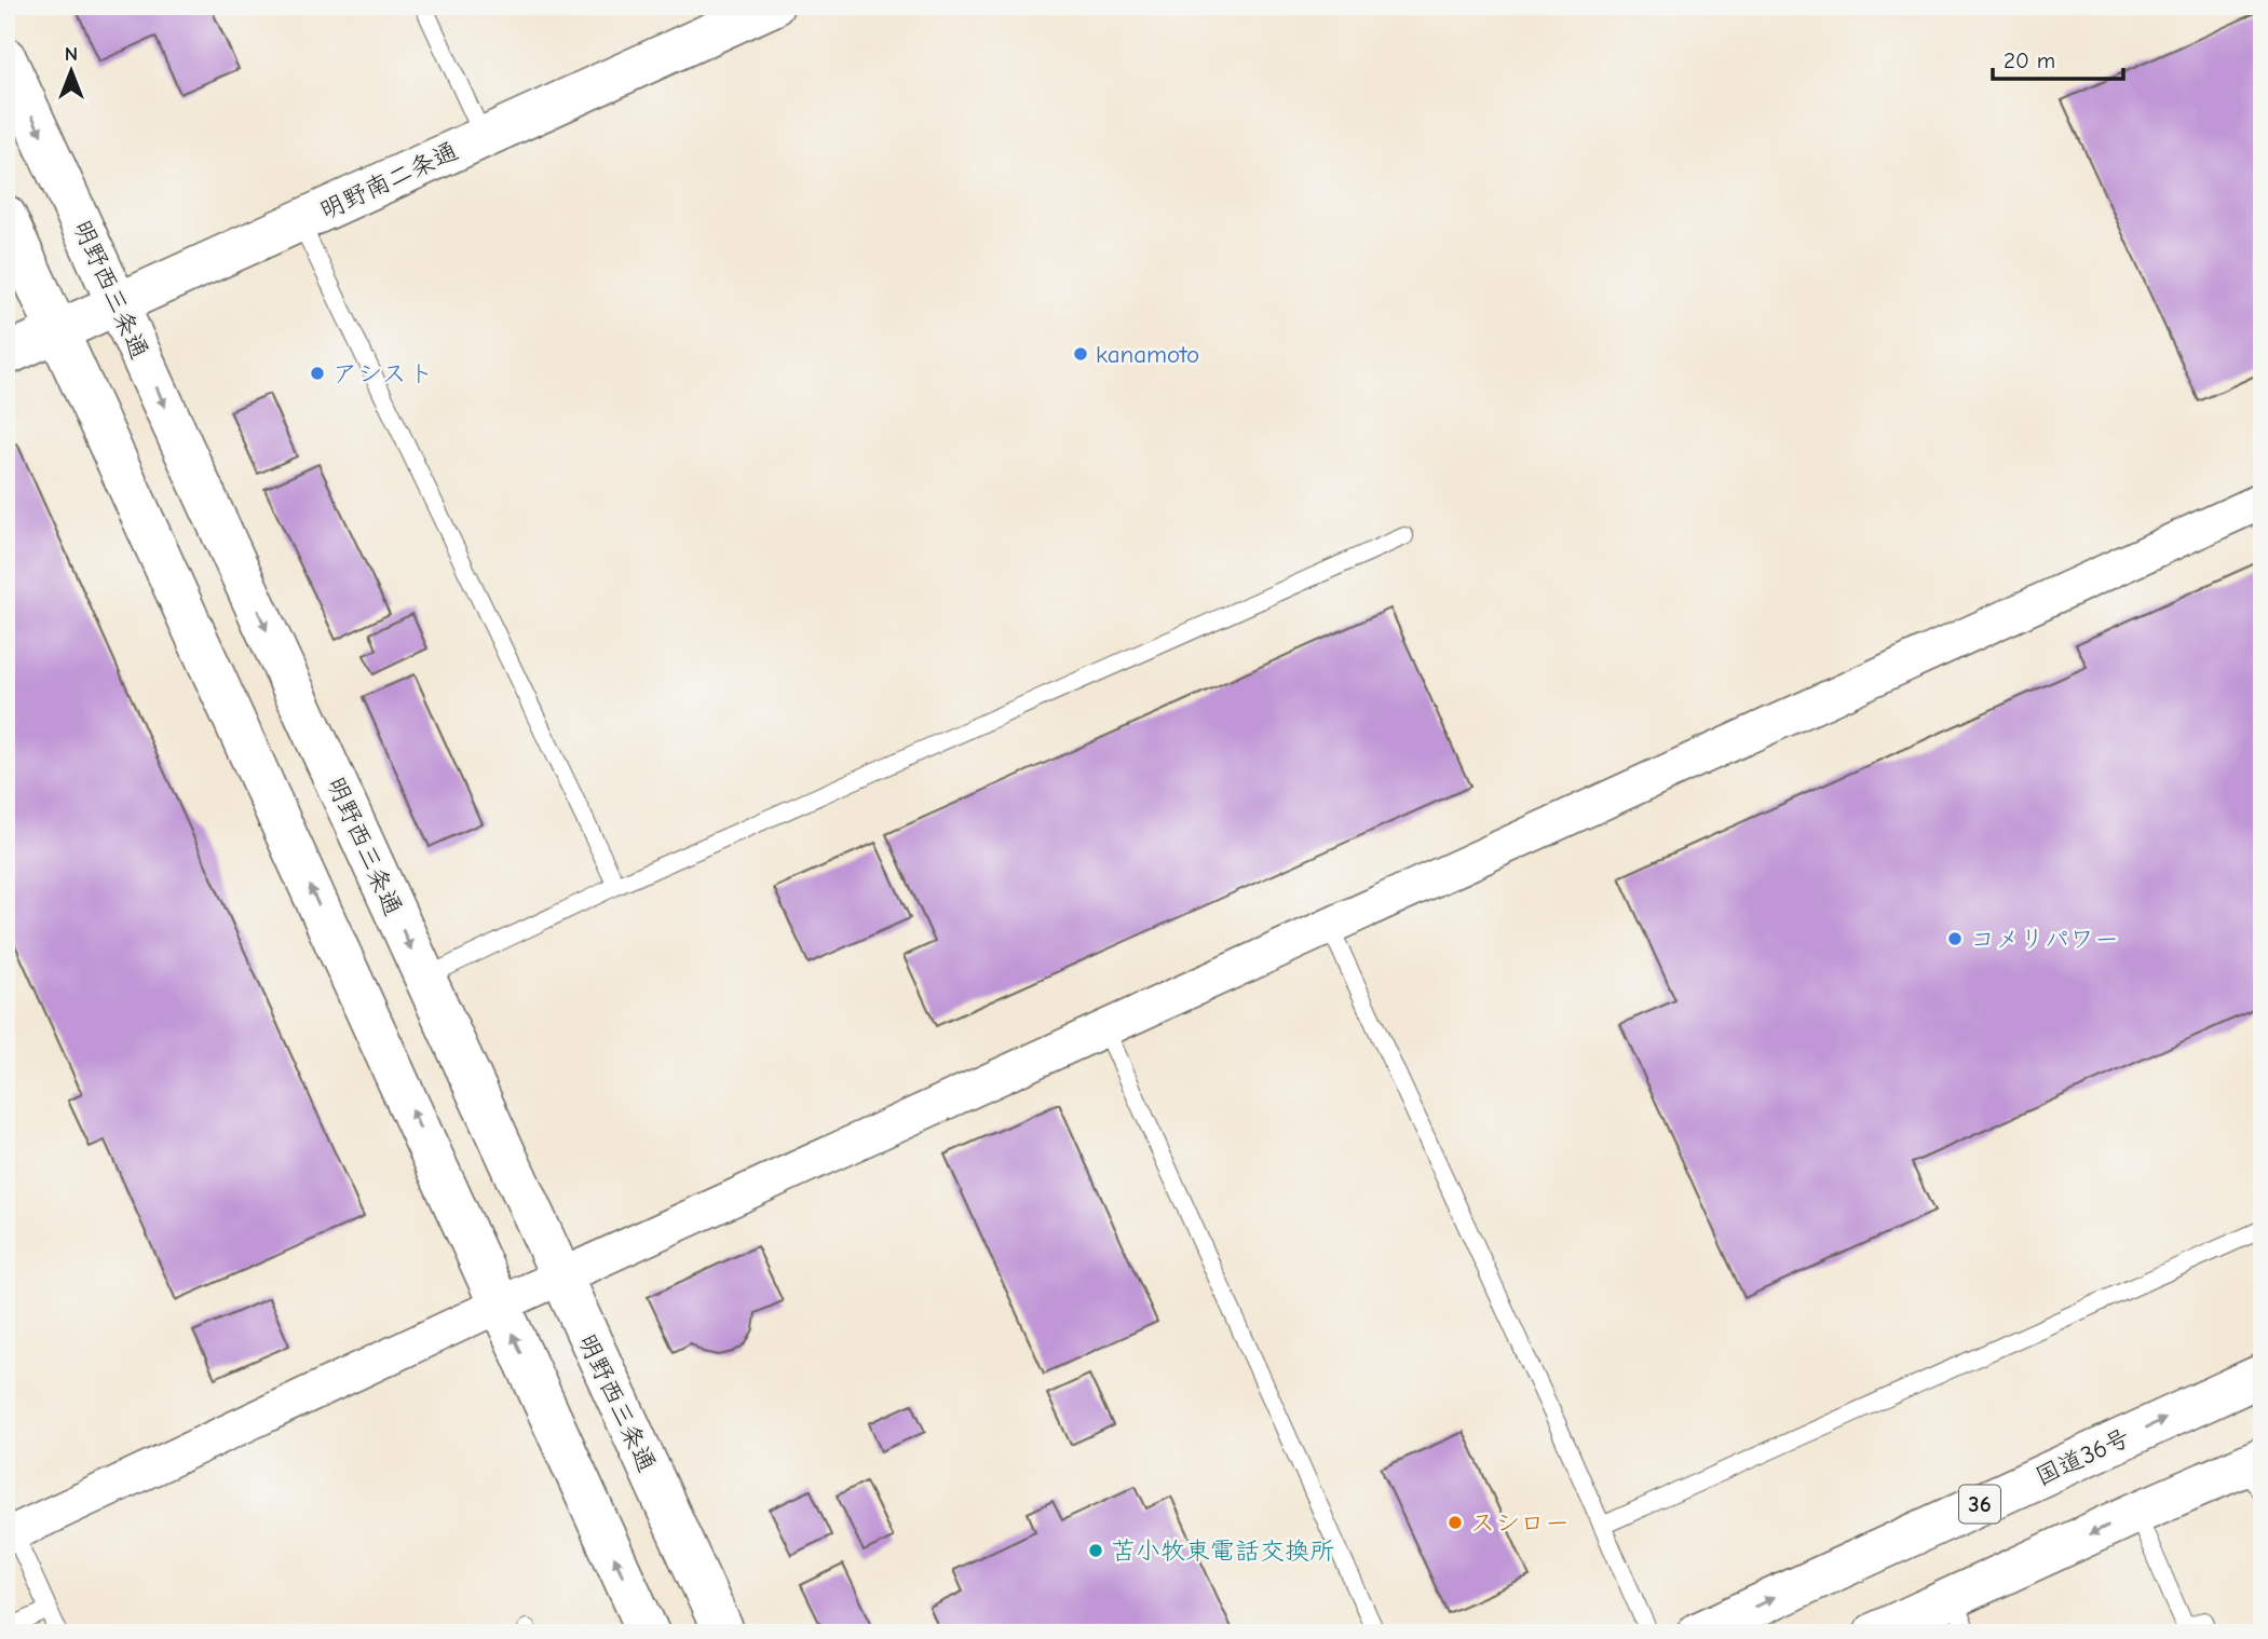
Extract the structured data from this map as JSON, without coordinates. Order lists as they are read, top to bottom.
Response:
{
  "streets": {
    "main road": [
      "明野南二条通",
      "明野西三条通",
      "国道36号",
      "36"
    ]
  },
  "crossings": [
    ["明野南二条通", "明野西三条通"]
  ],
  "places": [
    "kanamoto",
    "アシスト",
    "コメリパワー",
    "スシロー",
    "苫小牧東電話交換所"
  ],
  "scale_bar": "20 m",
  "north": "top"
}
